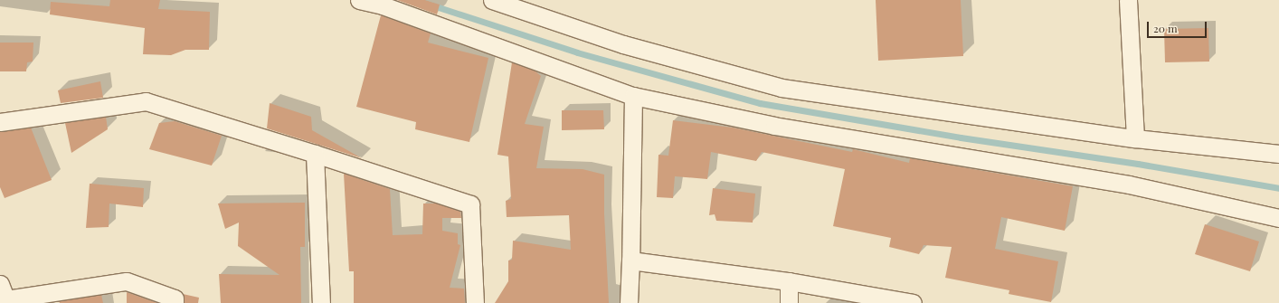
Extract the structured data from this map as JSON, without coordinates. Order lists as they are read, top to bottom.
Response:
{
  "scale_bar": "20 m"
}
